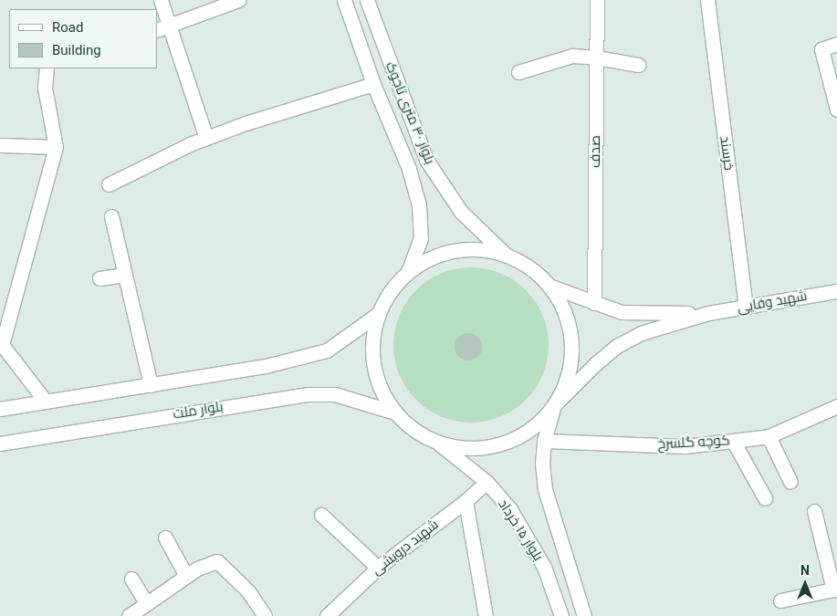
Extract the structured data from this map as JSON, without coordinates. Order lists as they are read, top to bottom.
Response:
{
  "streets": {
    "street": [
      "بلوار ۳۰ متری تاجوک",
      "صدف",
      "خرسند",
      "شهید وفایی",
      "بلوار ملت",
      "کوچه گلسرخ",
      "بلوار ۱۵ خرداد",
      "شهید درویشی"
    ]
  },
  "crossings": [
    ["خرسند", "شهید وفایی"],
    ["کوچه گلسرخ", "بلوار ۱۵ خرداد"],
    ["بلوار ۱۵ خرداد", "شهید درویشی"]
  ],
  "legend": ["Road", "Building"],
  "north": "top"
}
